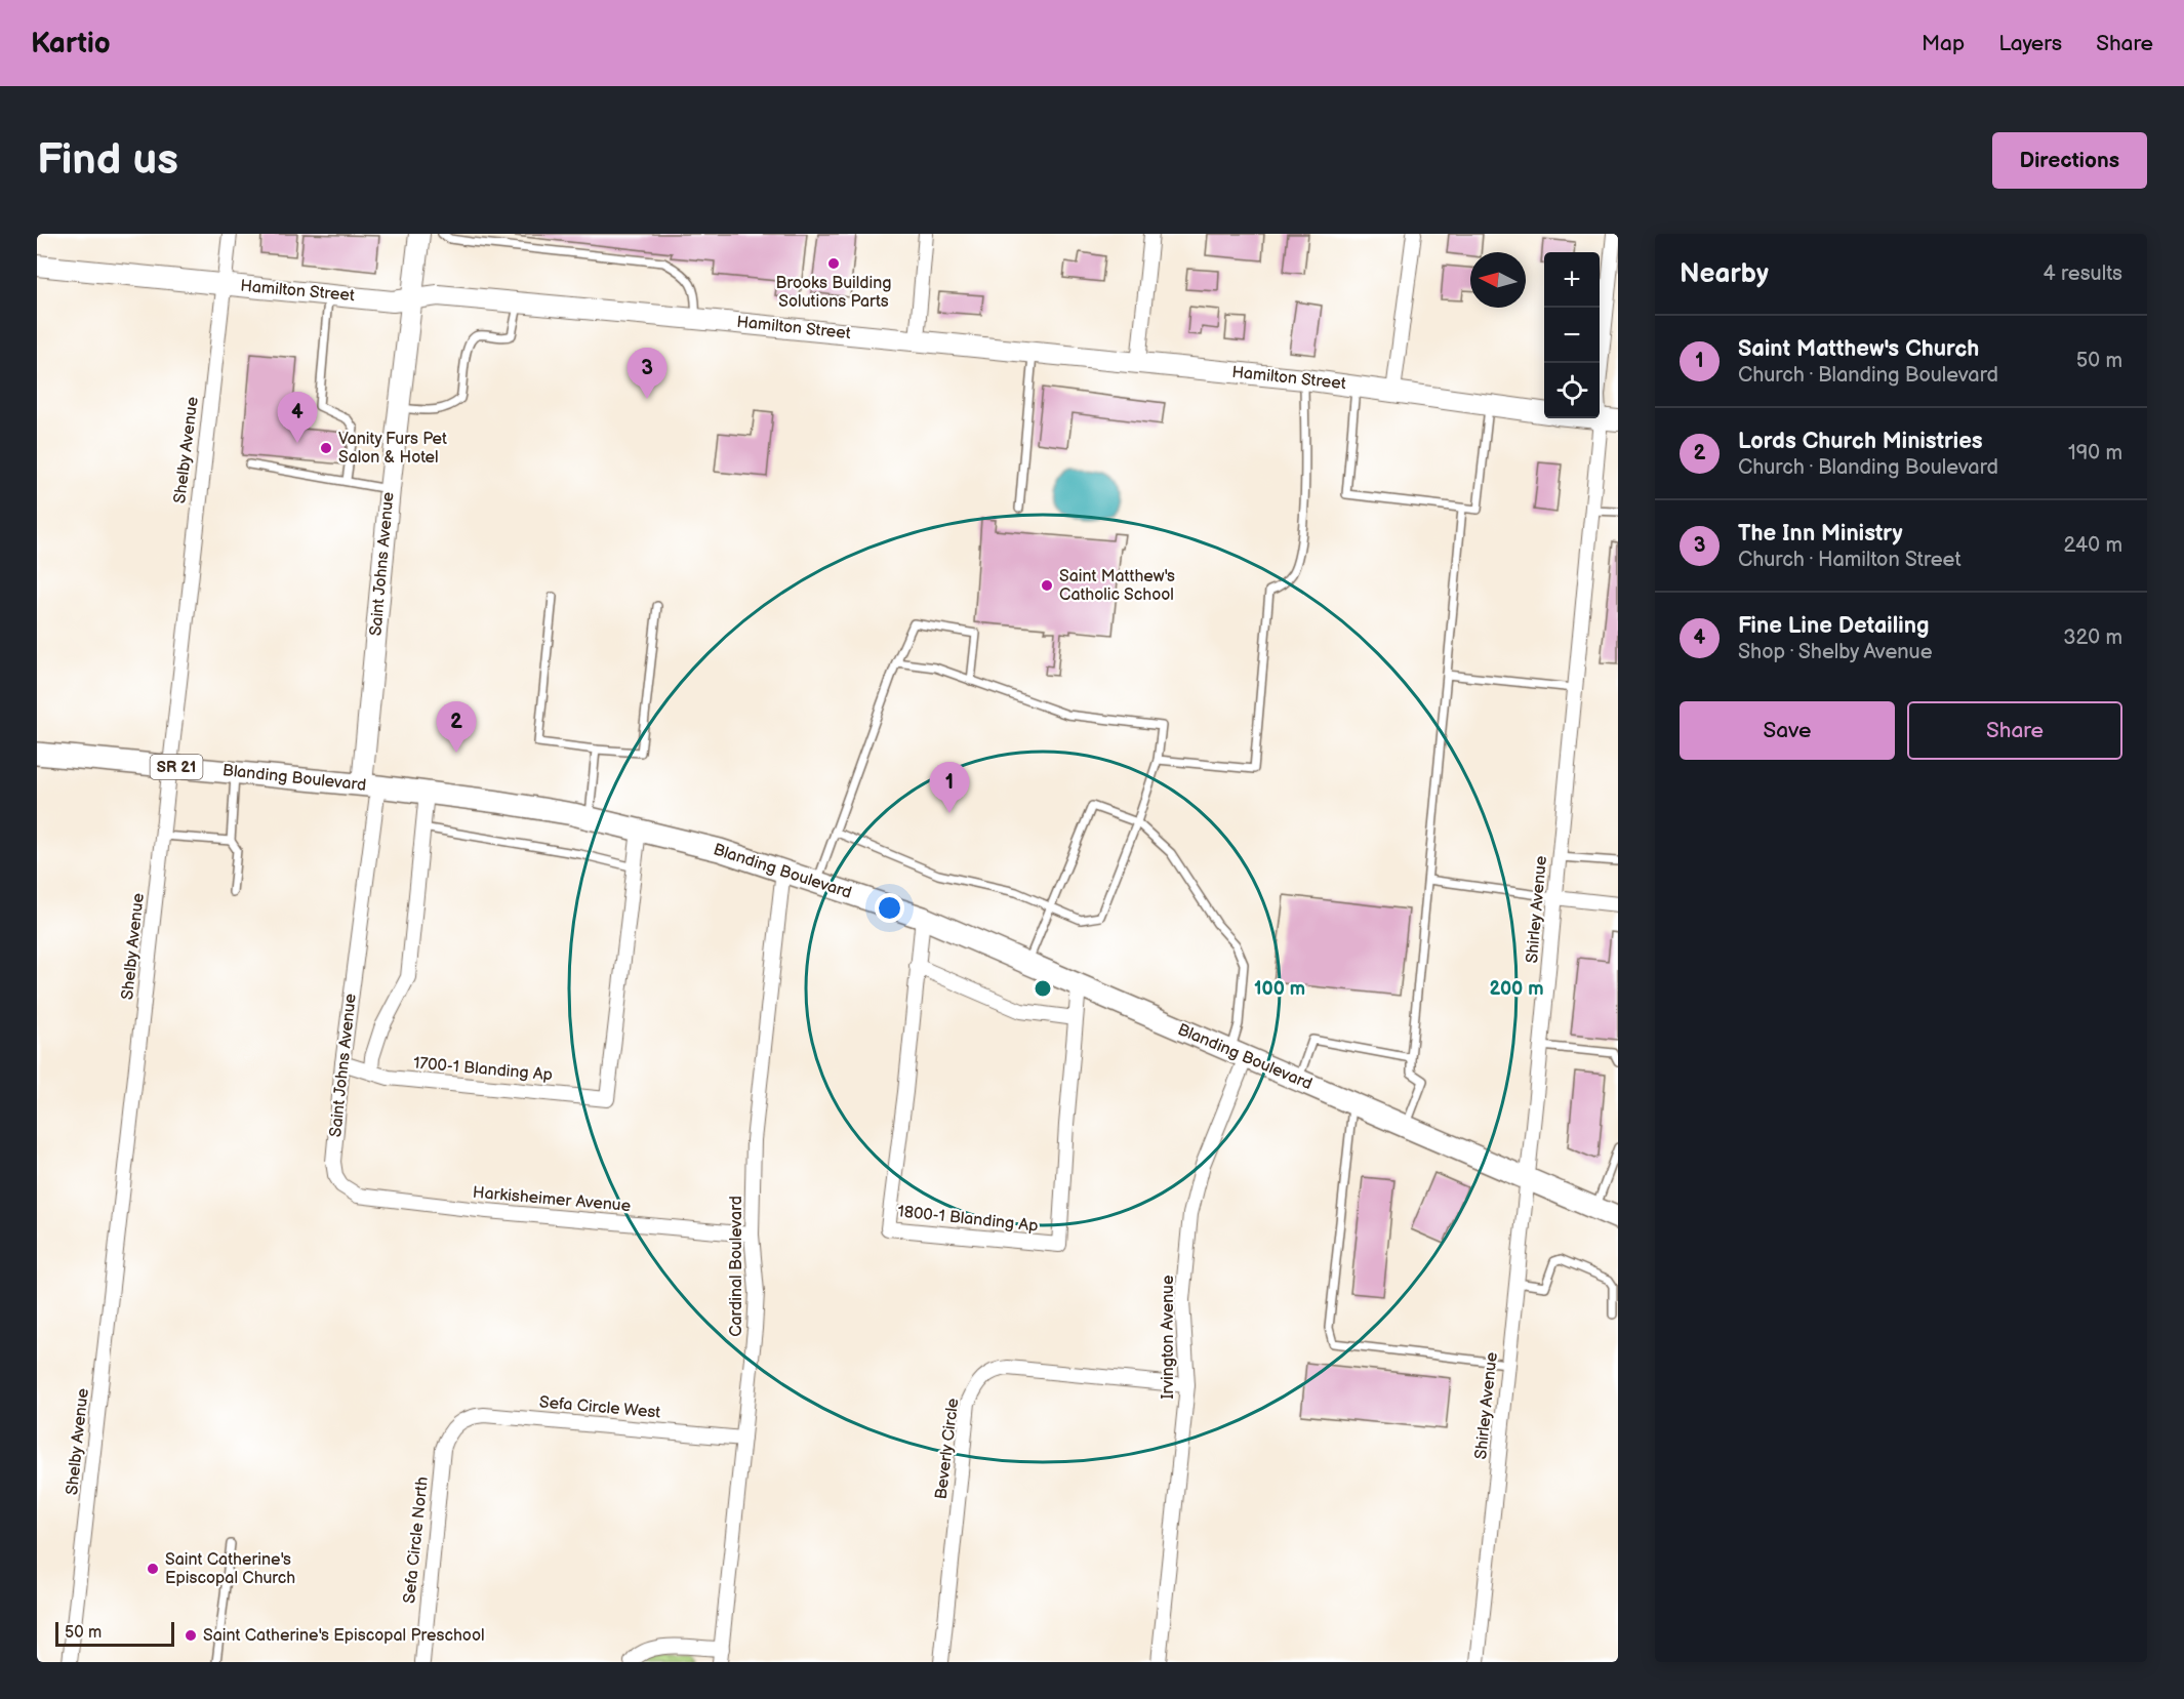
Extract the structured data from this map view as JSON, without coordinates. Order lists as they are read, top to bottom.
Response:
{
  "streets": {
    "main road": ["SR 21", "Blanding Boulevard"],
    "street": [
      "Hamilton Street",
      "Shelby Avenue",
      "Saint Johns Avenue",
      "Shirley Avenue",
      "1700-1 Blanding Ap",
      "Harkisheimer Avenue",
      "1800-1 Blanding Ap",
      "Cardinal Boulevard",
      "Irvington Avenue",
      "Sefa Circle West",
      "Beverly Circle",
      "Sefa Circle North"
    ]
  },
  "crossings": [
    ["Hamilton Street", "Shelby Avenue"],
    ["Hamilton Street", "Saint Johns Avenue"],
    ["Shelby Avenue", "Blanding Boulevard"],
    ["Saint Johns Avenue", "Blanding Boulevard"],
    ["Saint Johns Avenue", "Harkisheimer Avenue"],
    ["Blanding Boulevard", "Shirley Avenue"],
    ["Blanding Boulevard", "1700-1 Blanding Ap"],
    ["Blanding Boulevard", "1800-1 Blanding Ap"],
    ["Blanding Boulevard", "Cardinal Boulevard"],
    ["Blanding Boulevard", "Irvington Avenue"],
    ["Harkisheimer Avenue", "Cardinal Boulevard"],
    ["Cardinal Boulevard", "Sefa Circle West"],
    ["Irvington Avenue", "Beverly Circle"],
    ["Sefa Circle West", "Sefa Circle North"]
  ],
  "places": [
    "Brooks Building Solutions Parts",
    "Vanity Furs Pet Salon & Hotel",
    "Saint Matthew's Catholic School",
    "Saint Catherine's Episcopal Church",
    "Saint Catherine's Episcopal Preschool"
  ],
  "scale_bar": "50 m",
  "north": "left",
  "page": {
    "header": "Kartio",
    "nav": ["Map", "Layers", "Share"],
    "buttons": [
      "Directions",
      ["Save", "Share"]
    ],
    "title": "Find us",
    "heading": ["Nearby", "4 results"],
    "map_buttons": ["+", "−"],
    "list": [
      {
        "mark": "1",
        "name": "Saint Matthew's Church",
        "note": "Church · Blanding Boulevard",
        "value": "50 m"
      },
      {
        "mark": "2",
        "name": "Lords Church Ministries",
        "note": "Church · Blanding Boulevard",
        "value": "190 m"
      },
      {
        "mark": "3",
        "name": "The Inn Ministry",
        "note": "Church · Hamilton Street",
        "value": "240 m"
      },
      {
        "mark": "4",
        "name": "Fine Line Detailing",
        "note": "Shop · Shelby Avenue",
        "value": "320 m"
      }
    ],
    "pins": [
      "3",
      "4",
      "2",
      "1"
    ],
    "scale": "50 m"
  },
  "rings": ["100 m", "200 m"]
}
